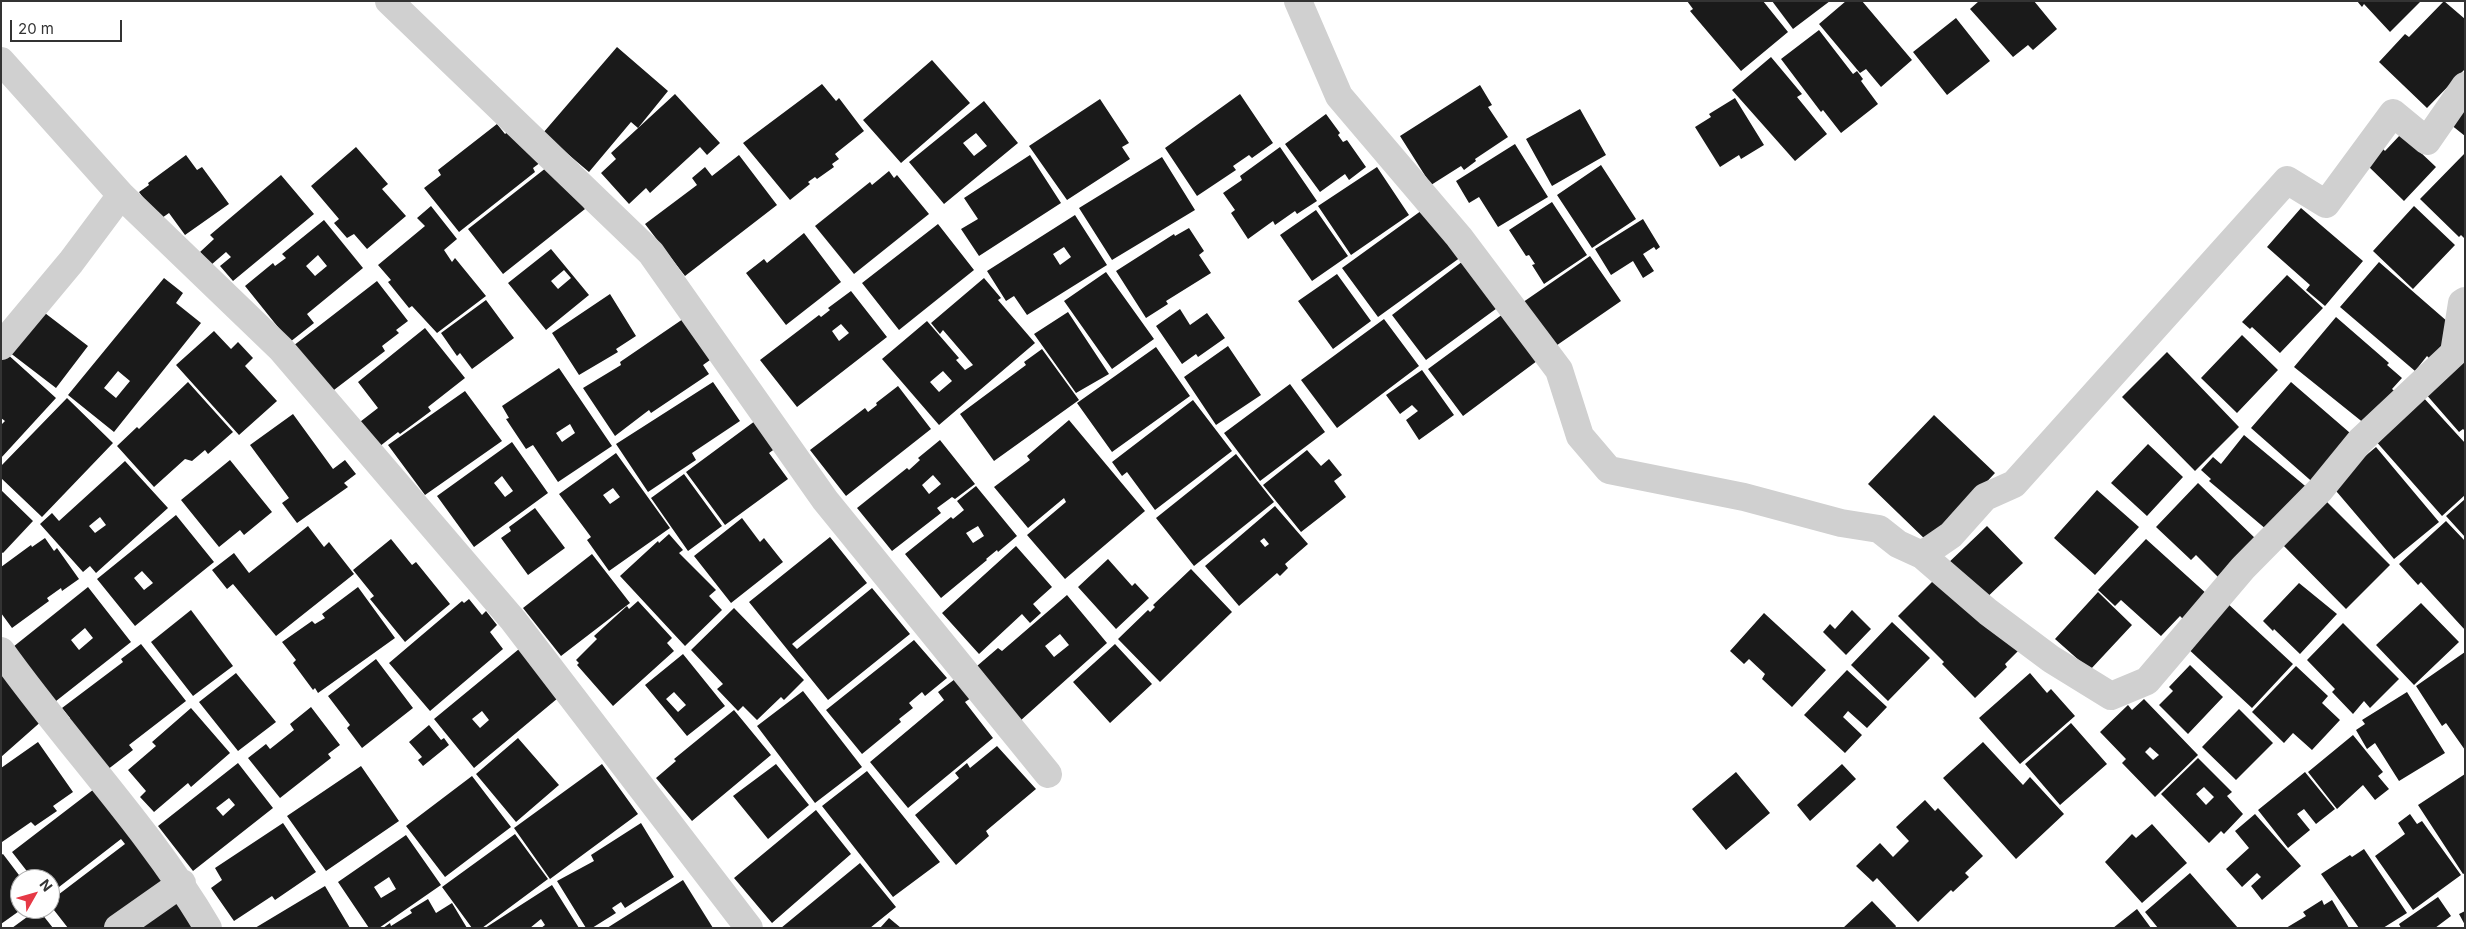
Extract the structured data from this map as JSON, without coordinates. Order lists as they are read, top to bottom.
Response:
{
  "scale_bar": "20 m",
  "north": "top right"
}
